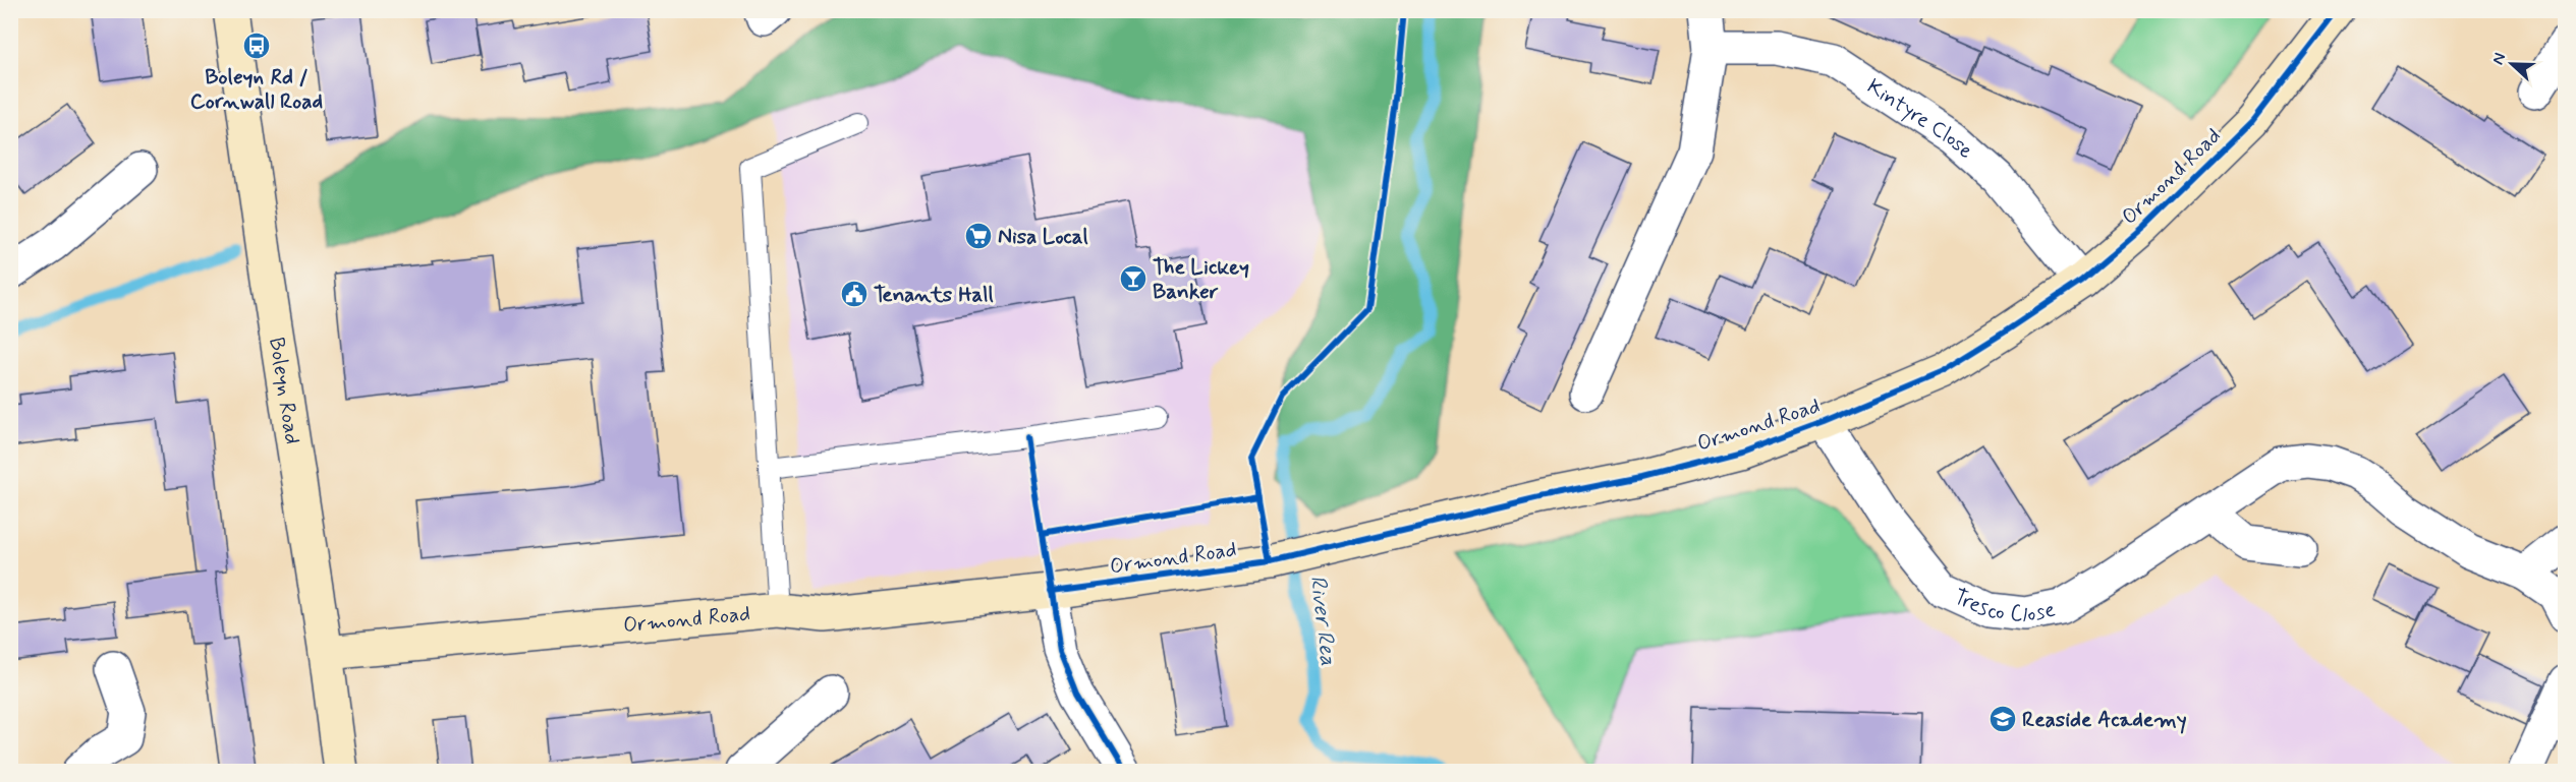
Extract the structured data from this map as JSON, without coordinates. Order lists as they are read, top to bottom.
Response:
{
  "streets": {
    "street": [
      "Kintyre Close",
      "Ormond Road",
      "Boleyn Road",
      "Tresco Close"
    ]
  },
  "crossings": [
    ["Kintyre Close", "Ormond Road"],
    ["Ormond Road", "Boleyn Road"],
    ["Ormond Road", "Tresco Close"]
  ],
  "water": ["River Rea"],
  "places": {
    "bus stop": ["Boleyn Rd / Cornwall Road"],
    "supermarket": ["Nisa Local"],
    "bar": ["The Lickey Banker"],
    "public building": ["Tenants Hall"],
    "school or university": ["Reaside Academy"]
  },
  "north": "left"
}
